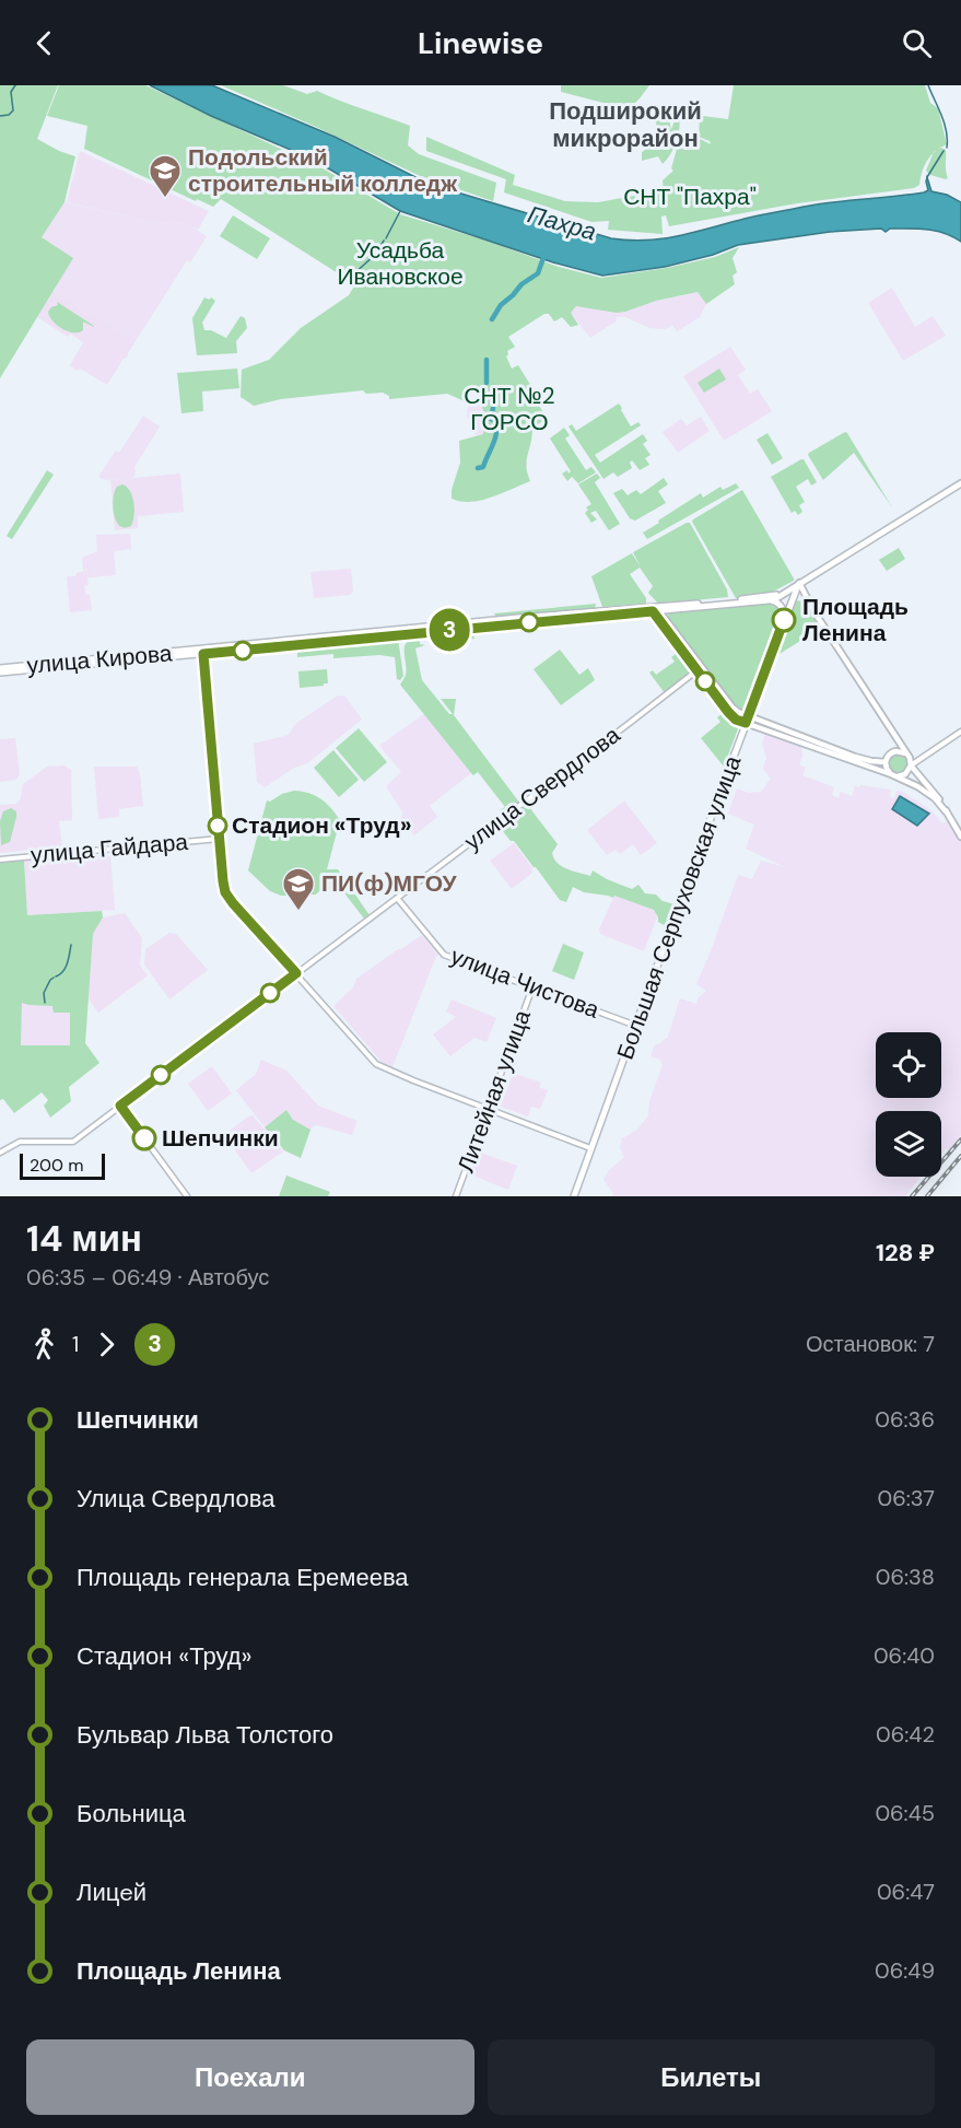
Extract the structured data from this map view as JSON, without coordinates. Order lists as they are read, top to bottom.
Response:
{
  "streets": {
    "main road": ["улица Кирова", "Большая Серпуховская улица"],
    "street": [
      "улица Свердлова",
      "улица Гайдара",
      "улица Чистова",
      "Литейная улица"
    ]
  },
  "crossings": [
    ["улица Свердлова", "улица Чистова"],
    ["Большая Серпуховская улица", "улица Чистова"],
    ["улица Чистова", "Литейная улица"]
  ],
  "districts": ["Подширокий микрорайон"],
  "water": ["Пахра"],
  "parks": ["СНТ \"Пахра\"", "Усадьба Ивановское", "СНТ №2 ГОРСО"],
  "places": {
    "school or university": ["Подольский строительный колледж", "ПИ(ф)МГОУ"],
    "other": ["Площадь Ленина", "Стадион «Труд»", "Шепчинки"]
  },
  "lines": ["bus line 3"],
  "scale_bar": "200 m",
  "page": {
    "header": "Linewise",
    "on_map": "3",
    "scale": "200 m",
    "heading": ["14 мин", "06:35 – 06:49 · Автобус", "128 ₽"],
    "legs": ["1", "3", "Остановок: 7"],
    "list": [
      {
        "name": "Шепчинки",
        "value": "06:36"
      },
      {
        "name": "Улица Свердлова",
        "value": "06:37"
      },
      {
        "name": "Площадь генерала Еремеева",
        "value": "06:38"
      },
      {
        "name": "Стадион «Труд»",
        "value": "06:40"
      },
      {
        "name": "Бульвар Льва Толстого",
        "value": "06:42"
      },
      {
        "name": "Больница",
        "value": "06:45"
      },
      {
        "name": "Лицeй",
        "value": "06:47"
      },
      {
        "name": "Площадь Ленина",
        "value": "06:49"
      }
    ],
    "buttons": ["Поехали", "Билеты"]
  }
}
